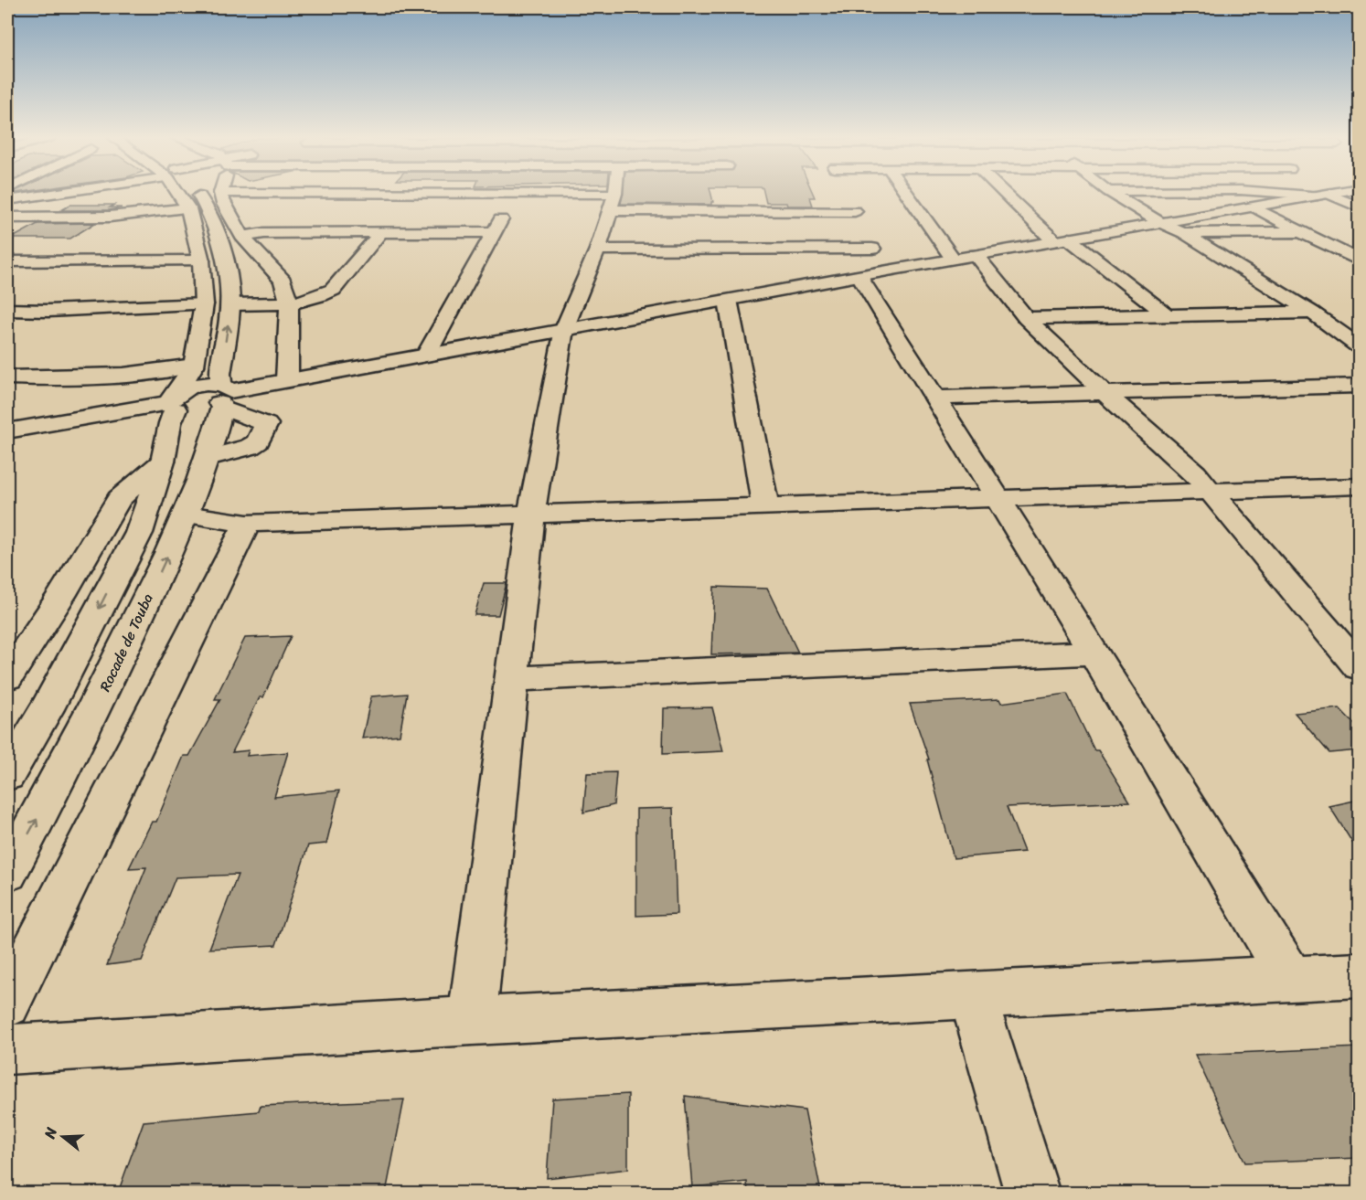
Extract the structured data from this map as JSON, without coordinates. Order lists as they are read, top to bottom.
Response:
{
  "streets": {
    "street": ["Rocade de Touba"]
  },
  "north": "left"
}
